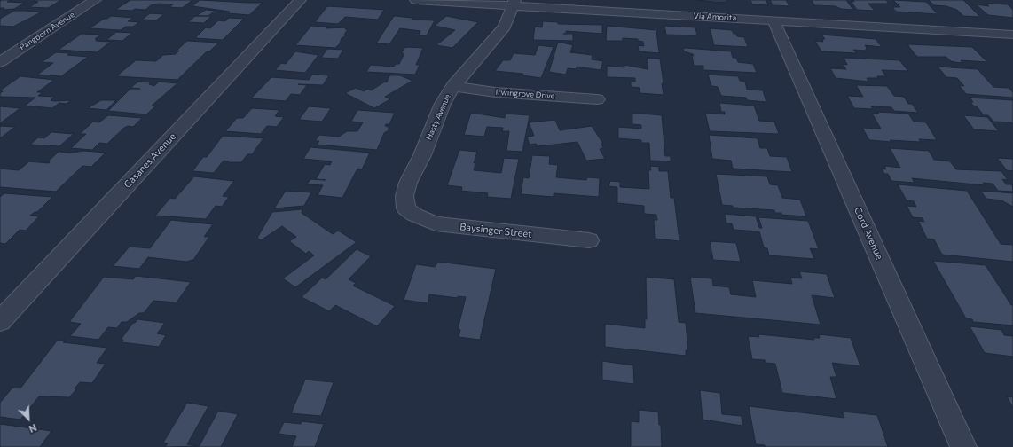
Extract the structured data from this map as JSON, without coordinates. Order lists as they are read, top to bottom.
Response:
{
  "streets": {
    "street": [
      "Via Amorita",
      "Pangborn Avenue",
      "Irwingrove Drive",
      "Hasty Avenue",
      "Casanes Avenue",
      "Baysinger Street",
      "Cord Avenue"
    ]
  },
  "crossings": [
    ["Via Amorita", "Hasty Avenue"],
    ["Via Amorita", "Cord Avenue"],
    ["Irwingrove Drive", "Hasty Avenue"],
    ["Hasty Avenue", "Baysinger Street"]
  ],
  "north": "bottom right"
}
